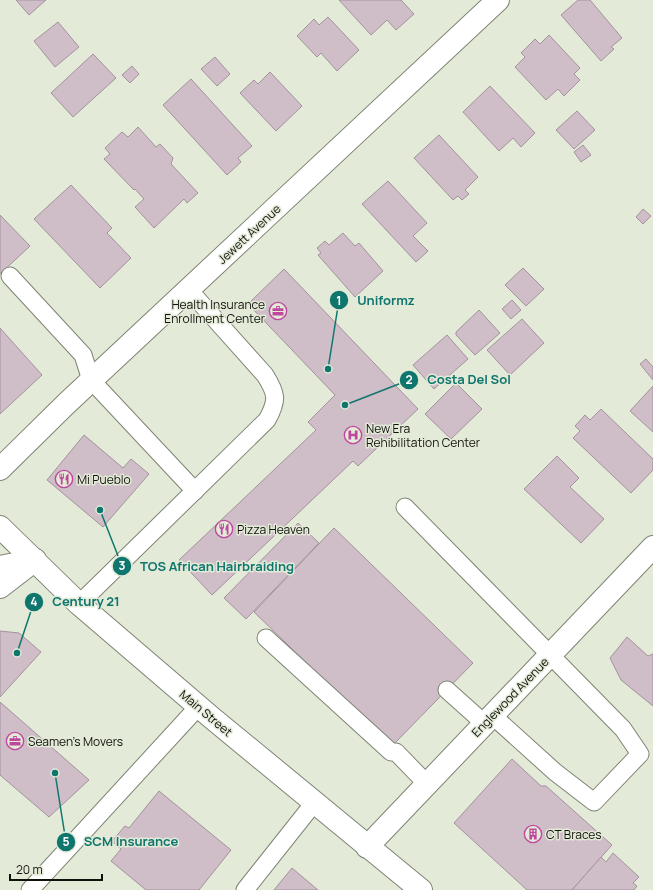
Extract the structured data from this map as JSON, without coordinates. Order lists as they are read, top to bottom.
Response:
{
  "streets": {
    "main road": ["Jewett Avenue", "Englewood Avenue", "Main Street"]
  },
  "crossings": [
    ["Englewood Avenue", "Main Street"]
  ],
  "places": {
    "office": ["Health Insurance Enrollment Center", "Seamen's Movers"],
    "other": [
      "Uniformz",
      "Costa Del Sol",
      "TOS African Hairbraiding",
      "Century 21",
      "SCM Insurance"
    ],
    "hospital": ["New Era Rehibilitation Center"],
    "restaurant": ["Mi Pueblo", "Pizza Heaven"],
    "building": ["CT Braces"]
  },
  "scale_bar": "20 m"
}
